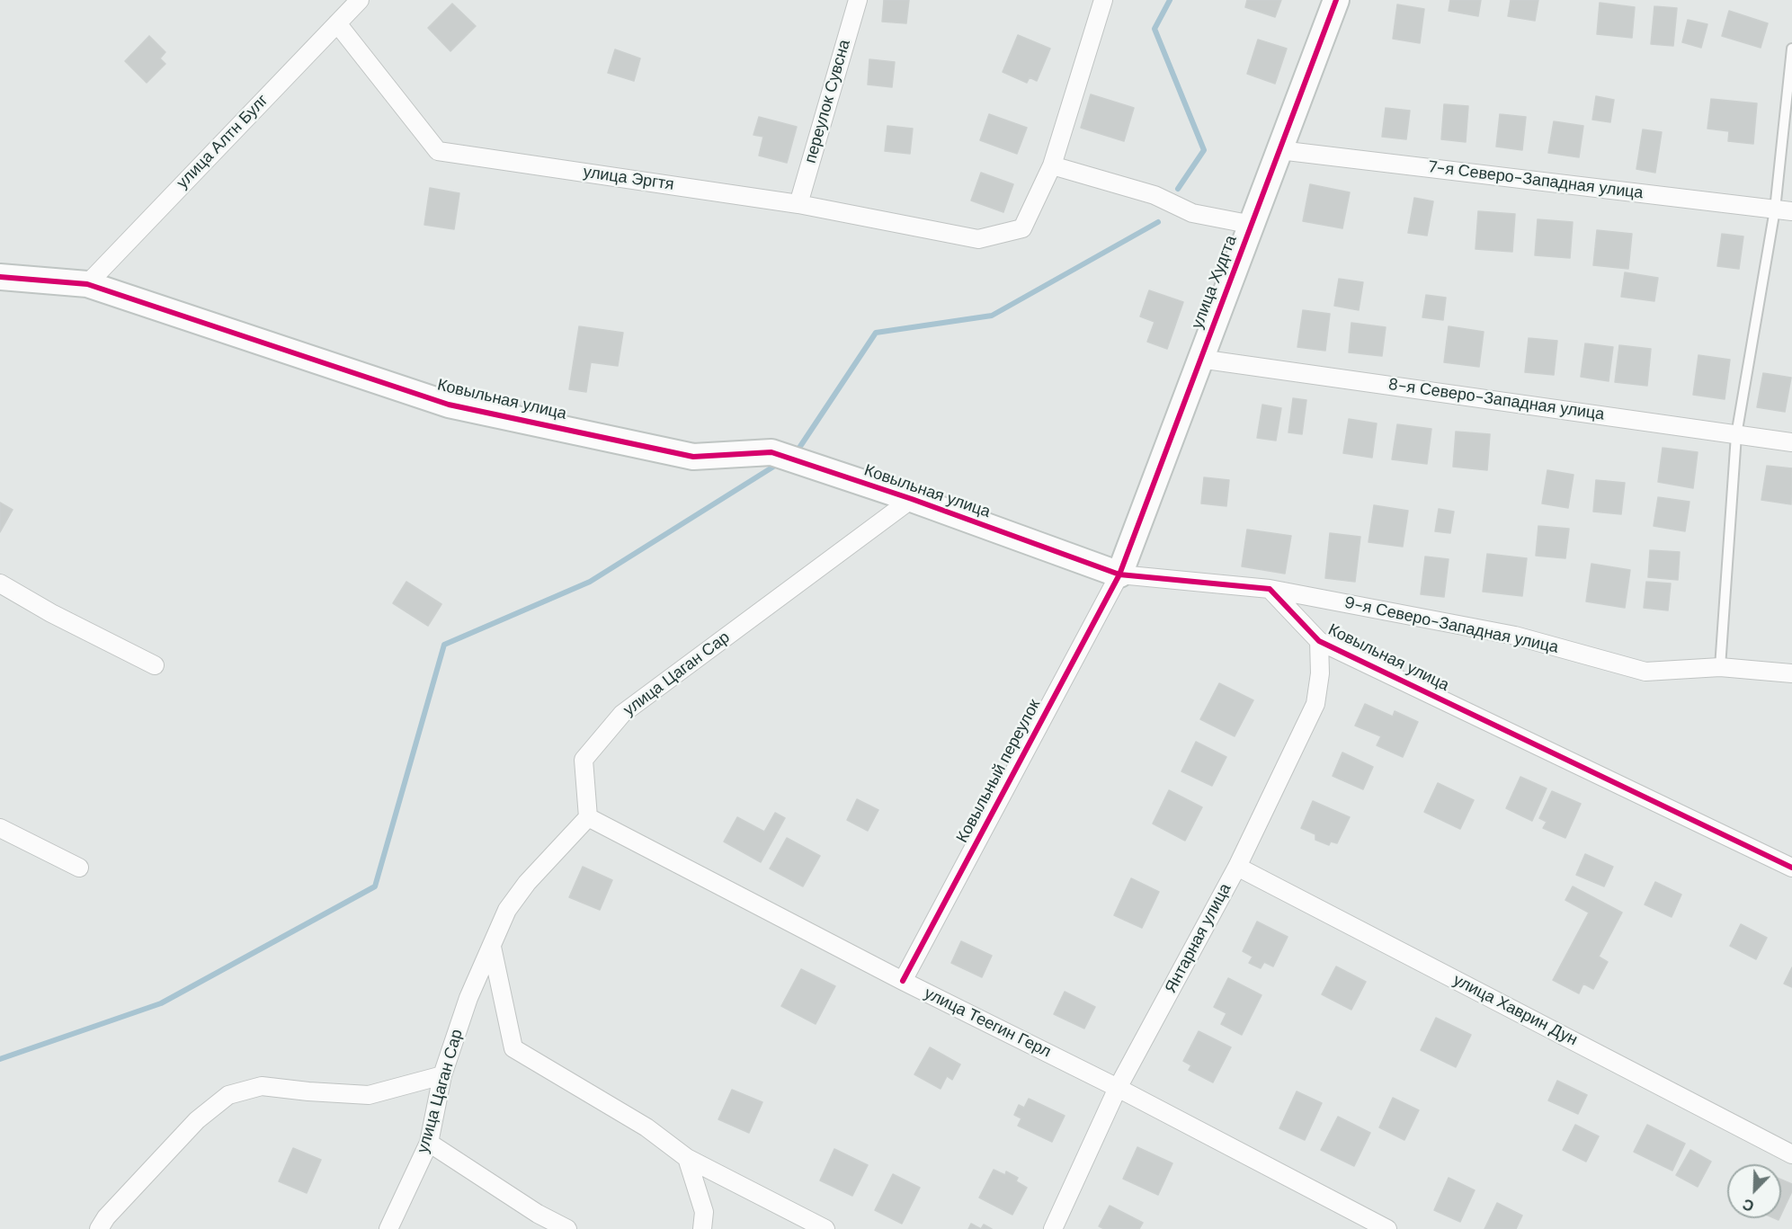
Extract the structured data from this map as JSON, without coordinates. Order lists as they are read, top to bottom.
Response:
{
  "streets": {
    "street": [
      "переулок Сувсна",
      "улица Алтн Булг",
      "улица Эргтя",
      "7-я Северо-Западная улица",
      "улица Худгта",
      "Ковыльная улица",
      "8-я Северо-Западная улица",
      "9-я Северо-Западная улица",
      "улица Цаган Сар",
      "Ковыльный переулок",
      "Янтарная улица",
      "улица Хаврин Дун",
      "улица Теегин Герл"
    ]
  },
  "crossings": [
    ["переулок Сувсна", "улица Эргтя"],
    ["улица Алтн Булг", "улица Эргтя"],
    ["улица Алтн Булг", "Ковыльная улица"],
    ["7-я Северо-Западная улица", "улица Худгта"],
    ["улица Худгта", "Ковыльная улица"],
    ["улица Худгта", "8-я Северо-Западная улица"],
    ["улица Худгта", "Ковыльный переулок"],
    ["Ковыльная улица", "9-я Северо-Западная улица"],
    ["Ковыльная улица", "улица Цаган Сар"],
    ["Ковыльная улица", "Ковыльный переулок"],
    ["Ковыльная улица", "Янтарная улица"],
    ["улица Цаган Сар", "улица Теегин Герл"],
    ["Ковыльный переулок", "улица Теегин Герл"],
    ["Янтарная улица", "улица Хаврин Дун"],
    ["Янтарная улица", "улица Теегин Герл"]
  ],
  "north": "bottom left"
}
